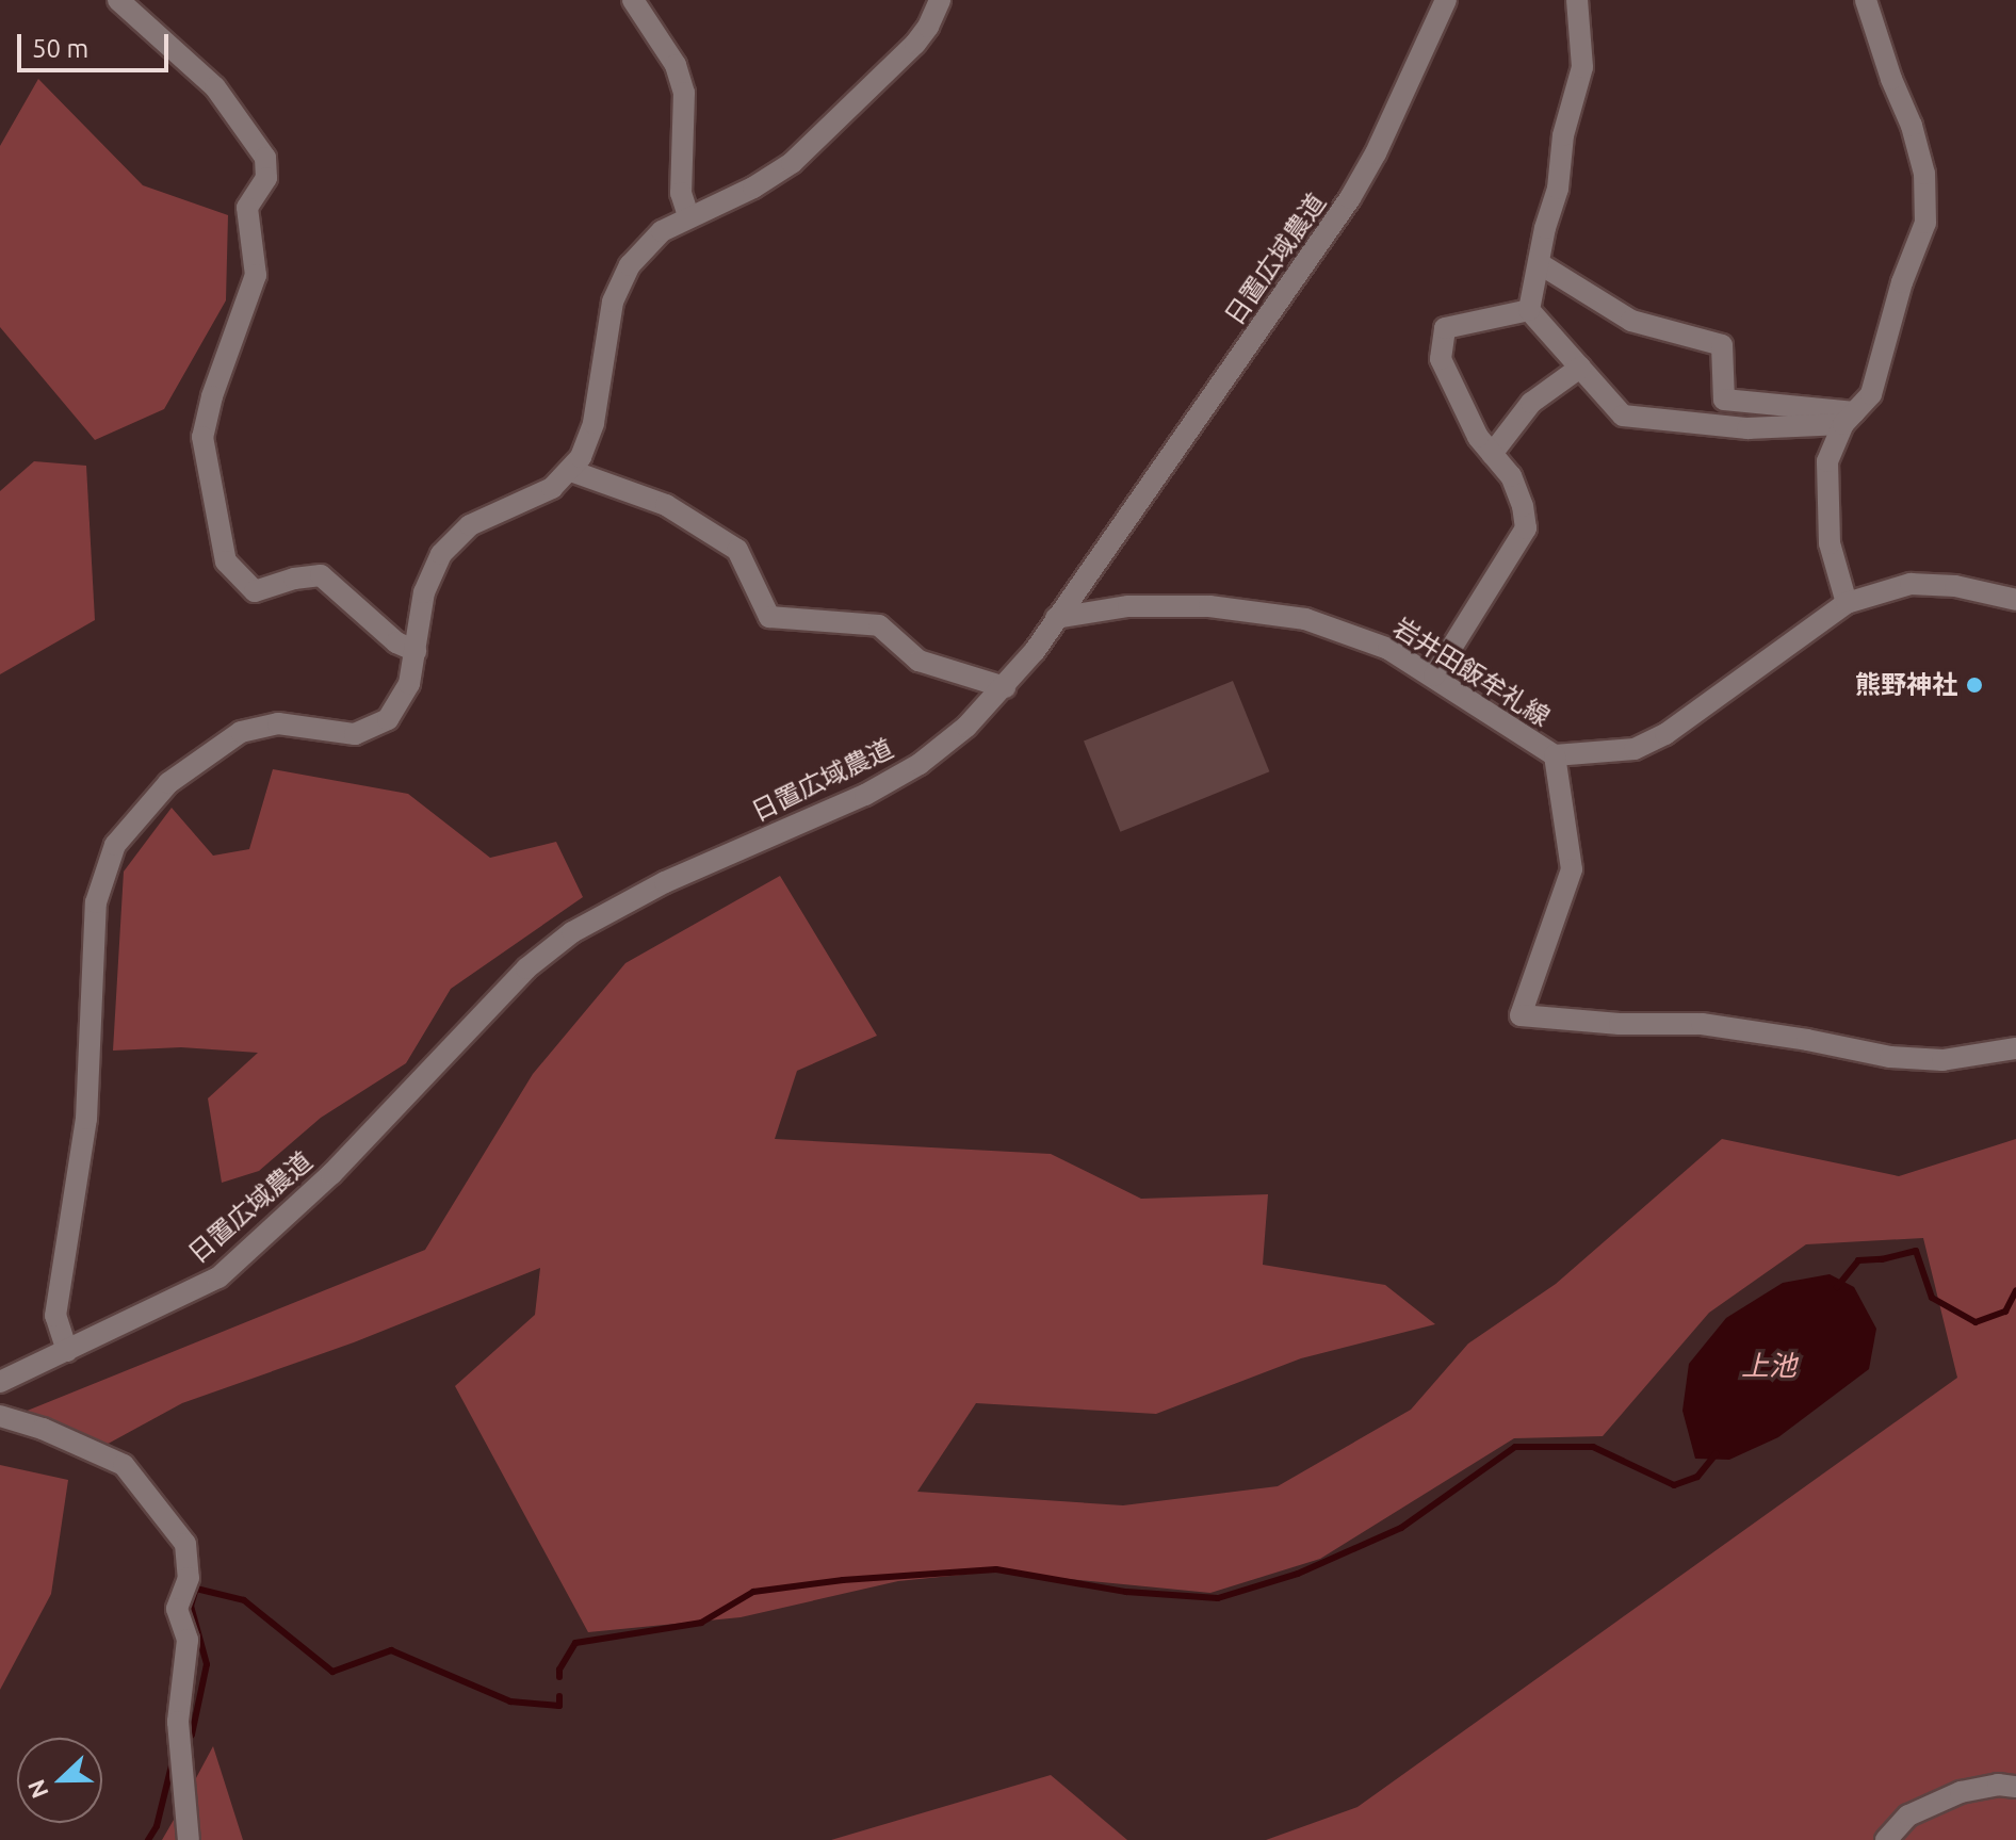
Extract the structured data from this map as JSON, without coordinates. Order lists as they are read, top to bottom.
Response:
{
  "streets": {
    "street": ["日置広域農道", "岩井田飯牟礼線"]
  },
  "crossings": [
    ["日置広域農道", "岩井田飯牟礼線"]
  ],
  "water": ["上池"],
  "places": ["熊野神社"],
  "scale_bar": "50 m",
  "north": "left"
}
